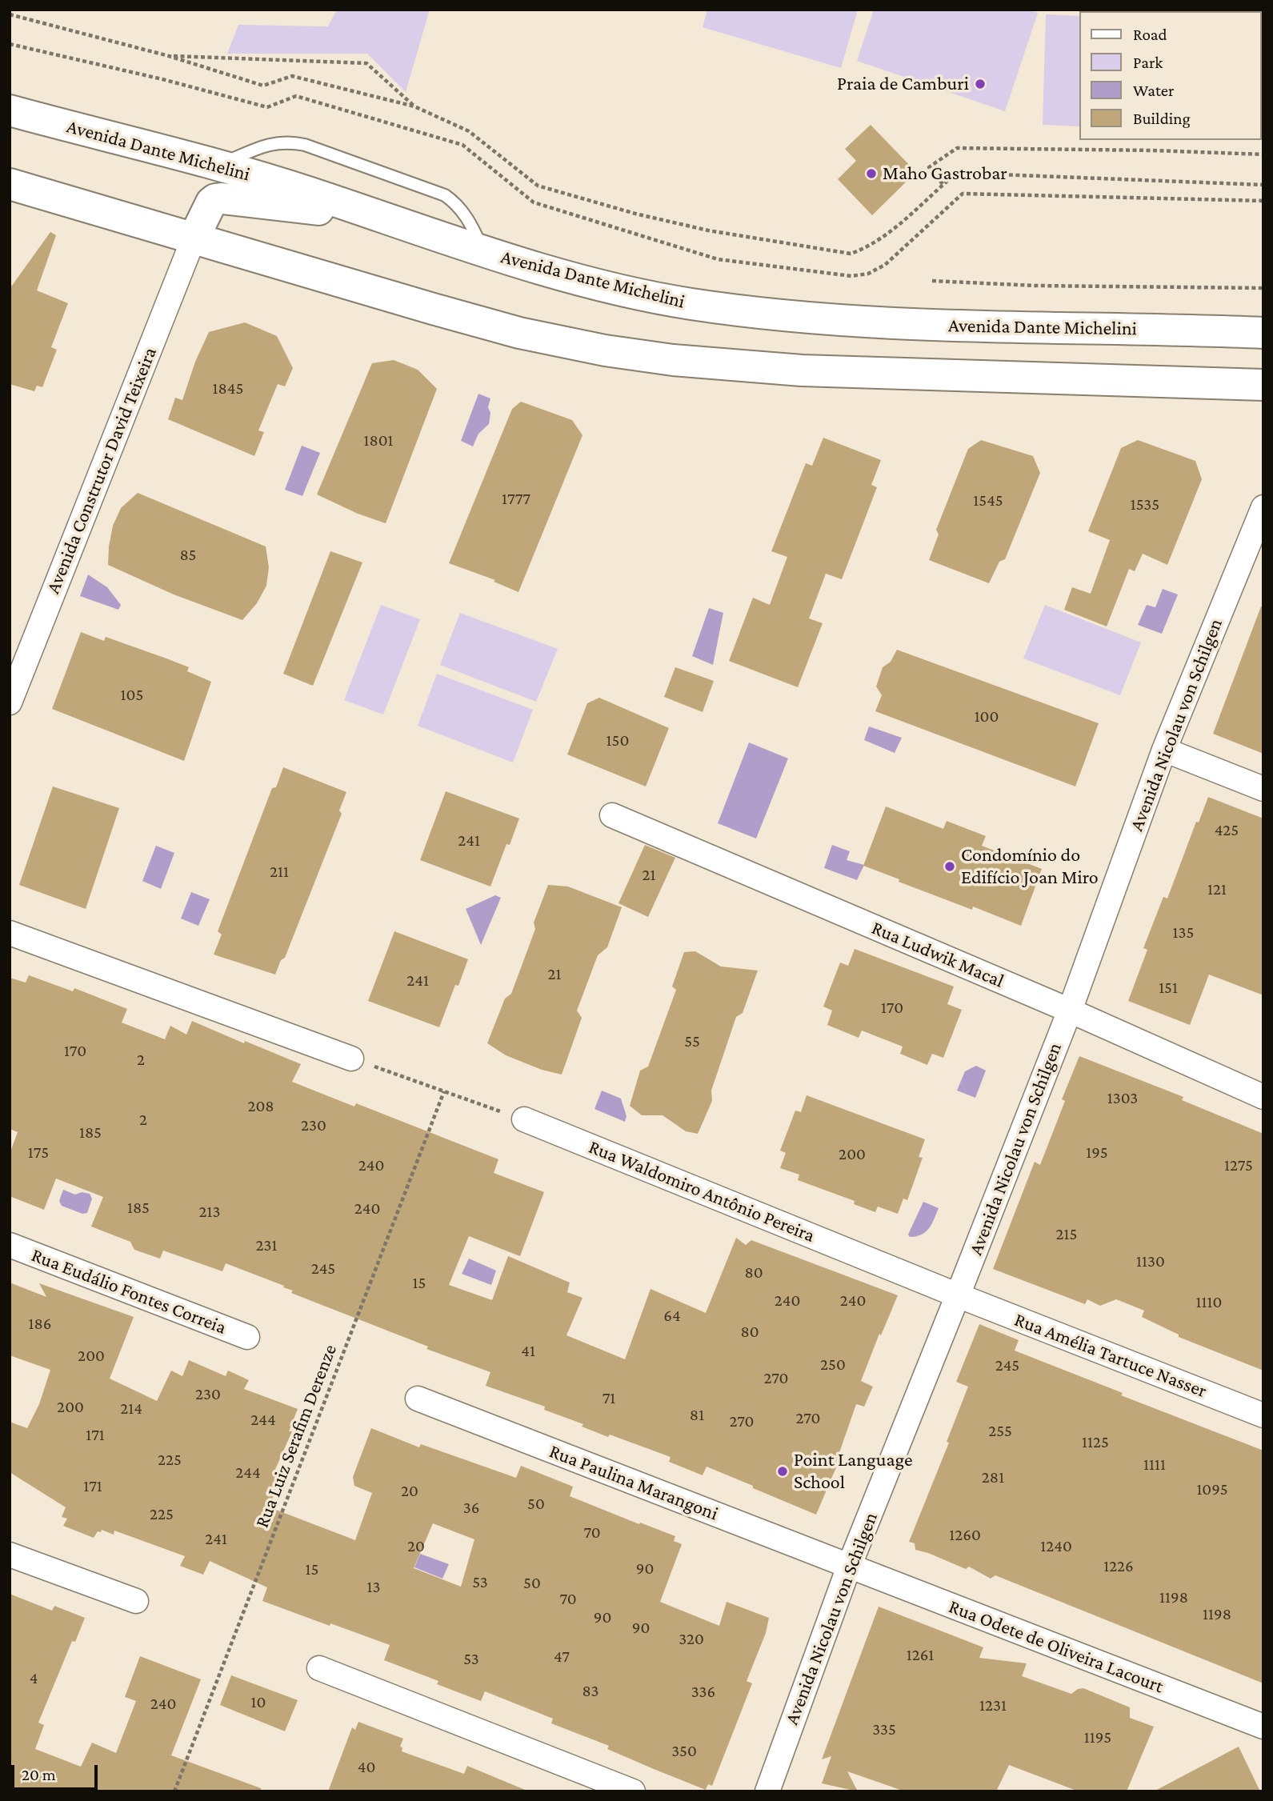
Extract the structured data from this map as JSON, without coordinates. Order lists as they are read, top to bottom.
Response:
{
  "streets": {
    "main road": ["Avenida Dante Michelini"],
    "street": [
      "Avenida Construtor David Teixeira",
      "Avenida Nicolau von Schilgen",
      "Rua Ludwik Macal",
      "Rua Waldomiro Antônio Pereira",
      "Rua Eudálio Fontes Correia",
      "Rua Amélia Tartuce Nasser",
      "Rua Paulina Marangoni",
      "Rua Odete de Oliveira Lacourt"
    ],
    "path": ["Rua Luiz Serafim Derenze"]
  },
  "crossings": [
    ["Avenida Nicolau von Schilgen", "Rua Ludwik Macal"],
    ["Avenida Nicolau von Schilgen", "Rua Waldomiro Antônio Pereira"],
    ["Avenida Nicolau von Schilgen", "Rua Amélia Tartuce Nasser"],
    ["Avenida Nicolau von Schilgen", "Rua Paulina Marangoni"],
    ["Avenida Nicolau von Schilgen", "Rua Odete de Oliveira Lacourt"],
    ["Rua Waldomiro Antônio Pereira", "Rua Amélia Tartuce Nasser"],
    ["Rua Paulina Marangoni", "Rua Odete de Oliveira Lacourt"]
  ],
  "places": [
    "Praia de Camburi",
    "Maho Gastrobar",
    "Condomínio do Edifício Joan Miro",
    "Point Language School"
  ],
  "house_numbers": [
    "1845",
    "1801",
    "1777",
    "1545",
    "1535",
    "85",
    "105",
    "100",
    "150",
    "425",
    "241",
    "211",
    "21",
    "121",
    "135",
    "21",
    "241",
    "151",
    "170",
    "55",
    "170",
    "2",
    "1303",
    "208",
    "2",
    "230",
    "185",
    "175",
    "195",
    "200",
    "240",
    "1275",
    "185",
    "240",
    "213",
    "215",
    "231",
    "1130",
    "245",
    "80",
    "15",
    "240",
    "240",
    "1110",
    "64",
    "186",
    "80",
    "41",
    "200",
    "250",
    "245",
    "270",
    "230",
    "71",
    "200",
    "214",
    "81",
    "270",
    "244",
    "270",
    "255",
    "171",
    "1125",
    "225",
    "1111",
    "244",
    "281",
    "171",
    "1095",
    "20",
    "50",
    "36",
    "225",
    "70",
    "1260",
    "241",
    "20",
    "1240",
    "1226",
    "90",
    "15",
    "53",
    "50",
    "13",
    "1198",
    "70",
    "1198",
    "90",
    "90",
    "320",
    "1261",
    "47",
    "53",
    "4",
    "83",
    "336",
    "10",
    "240",
    "1231",
    "335",
    "1195",
    "350",
    "40"
  ],
  "legend": [
    "Road",
    "Park",
    "Water",
    "Building"
  ],
  "scale_bar": "20 m"
}
